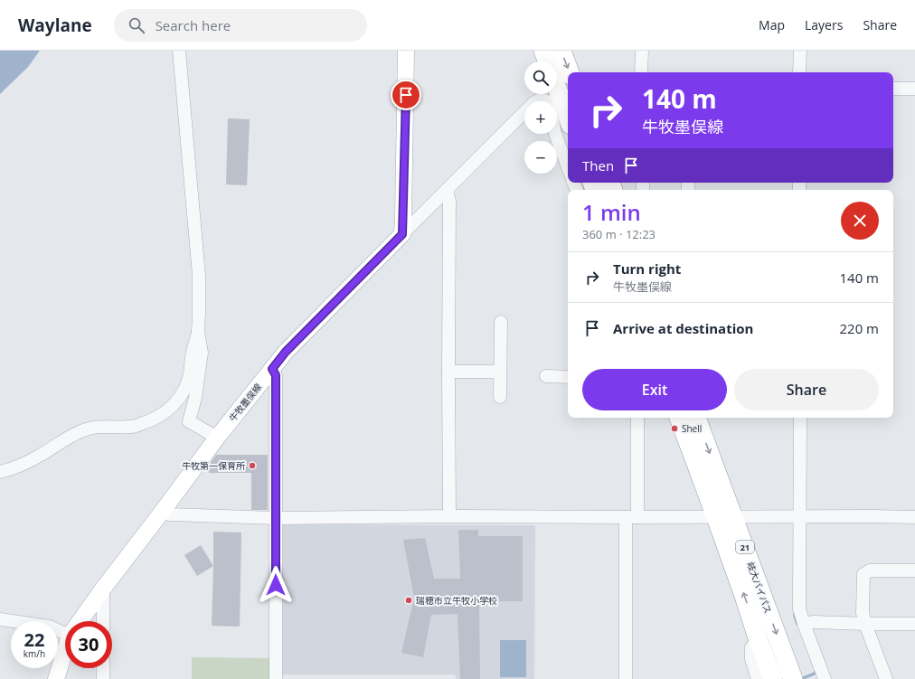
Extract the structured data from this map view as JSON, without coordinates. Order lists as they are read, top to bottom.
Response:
{
  "streets": {
    "highway": ["21", "岐大バイパス"],
    "main road": ["牛牧墨俣線"]
  },
  "places": ["Shell", "牛牧第一保育所", "瑞穂市立牛牧小学校"],
  "page": {
    "header": "Waylane",
    "search": "Search here",
    "nav": ["Map", "Layers", "Share"],
    "map_buttons": ["+", "−"],
    "turn": ["140 m", "牛牧墨俣線"],
    "then": "Then",
    "heading": ["1 min", "360 m · 12:23"],
    "list": [
      {
        "name": "Turn right",
        "note": "牛牧墨俣線",
        "value": "140 m"
      },
      {
        "name": "Arrive at destination",
        "value": "220 m"
      }
    ],
    "buttons": ["Exit", "Share"],
    "speed": "22 km/h",
    "limit": "30"
  }
}
